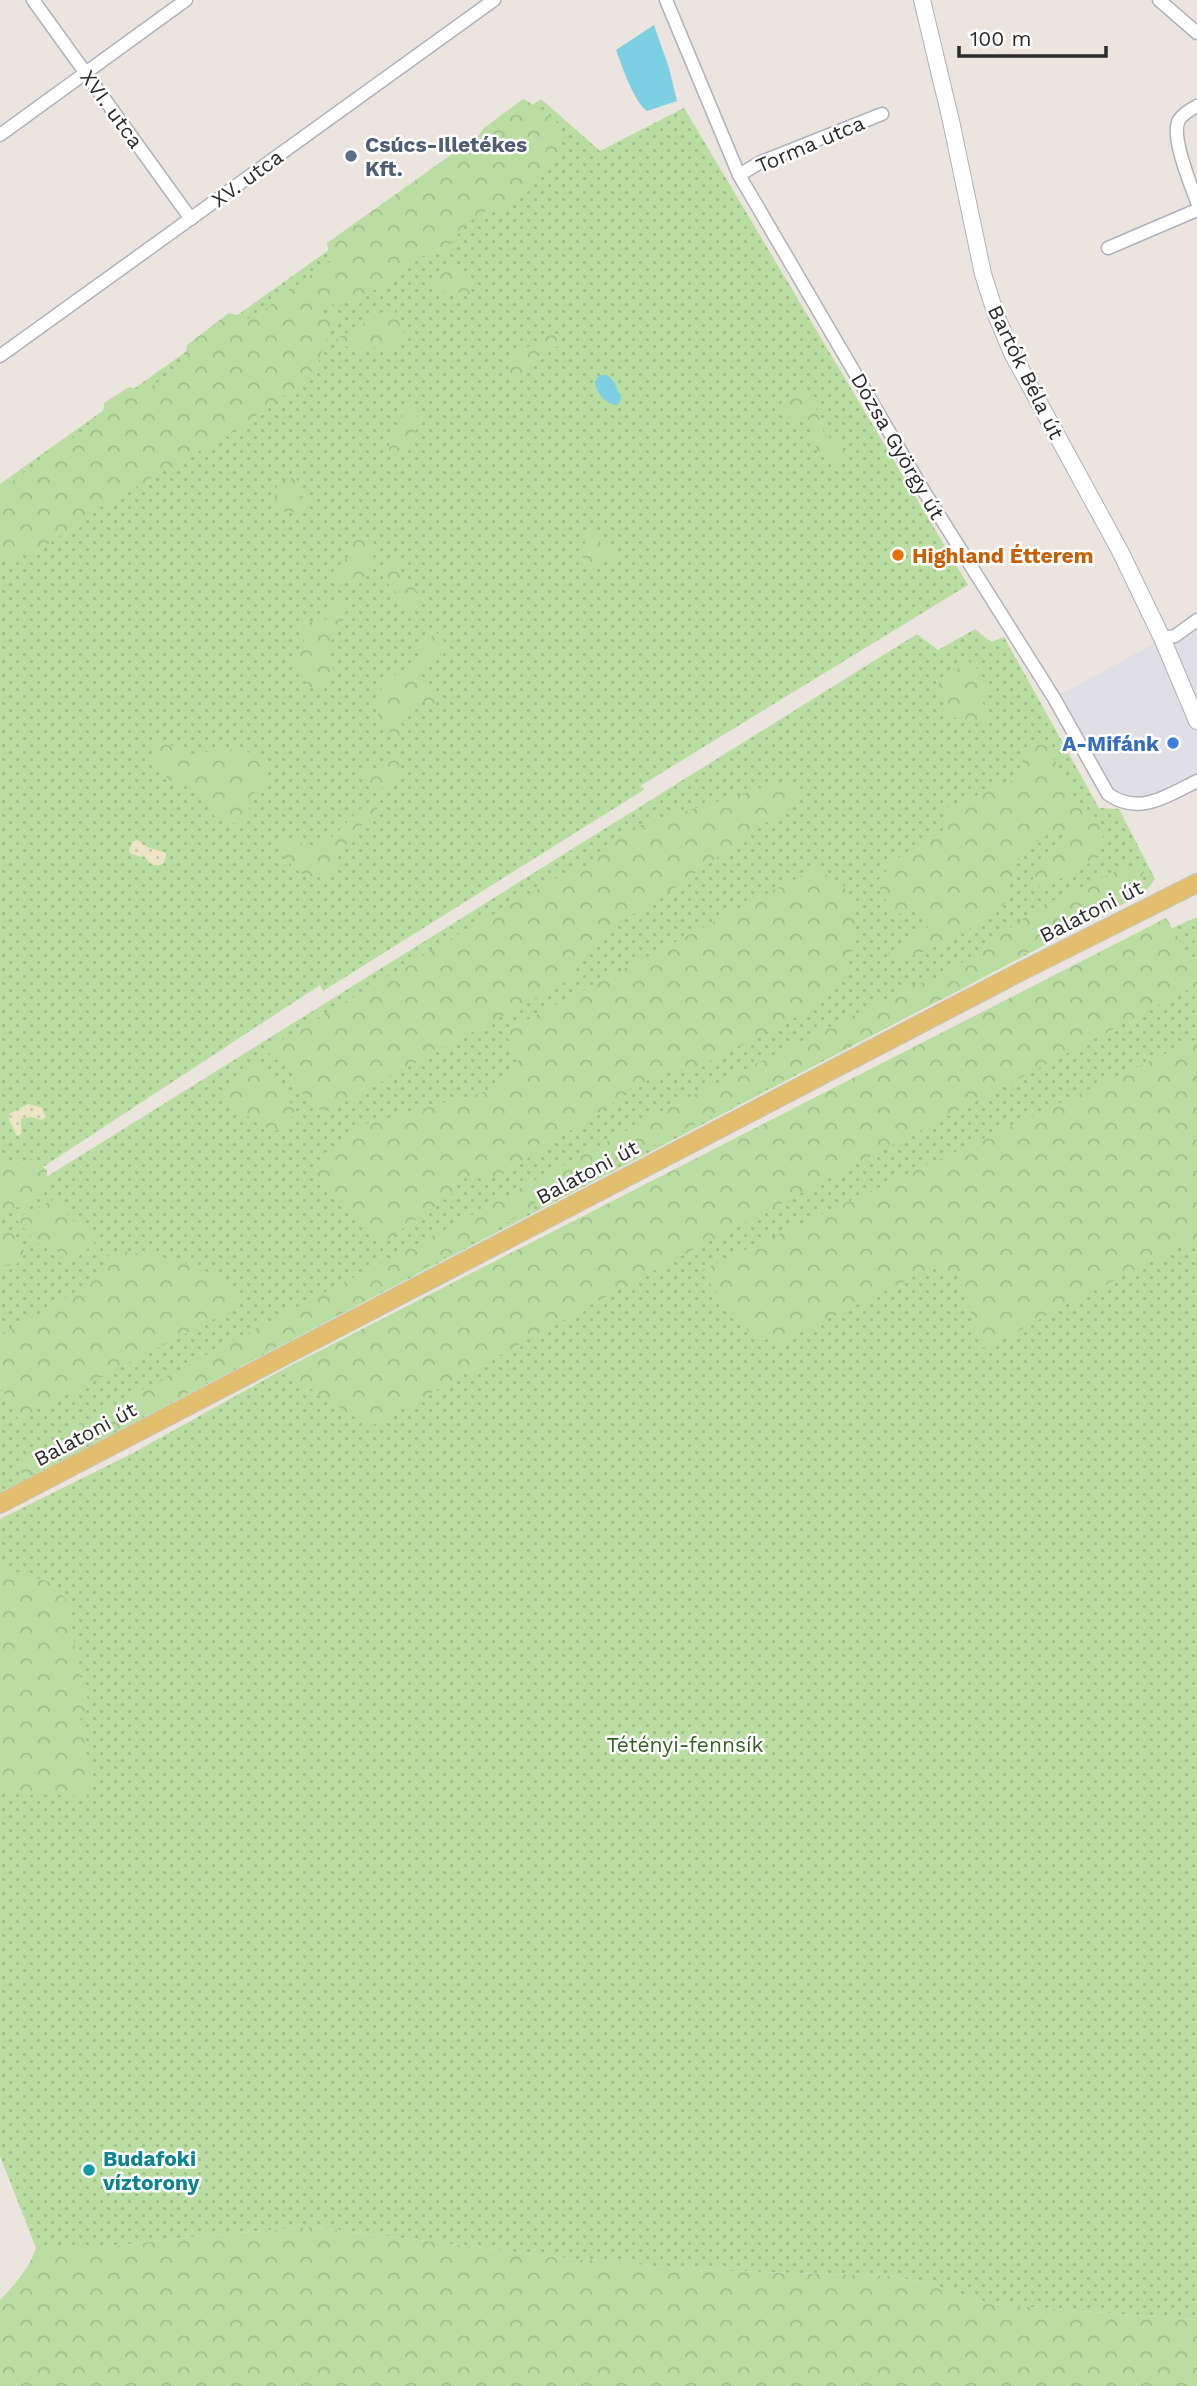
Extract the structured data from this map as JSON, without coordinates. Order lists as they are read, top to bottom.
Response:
{
  "streets": {
    "main road": ["Balatoni út"],
    "street": [
      "XVI. utca",
      "Torma utca",
      "XV. utca",
      "Bartók Béla út",
      "Dózsa György út"
    ]
  },
  "crossings": [
    ["XVI. utca", "XV. utca"],
    ["Torma utca", "Dózsa György út"]
  ],
  "parks": ["Tétényi-fennsík"],
  "places": [
    "Csúcs-Illetékes Kft.",
    "Highland Étterem",
    "A-Mifánk",
    "Budafoki víztorony"
  ],
  "scale_bar": "100 m"
}
